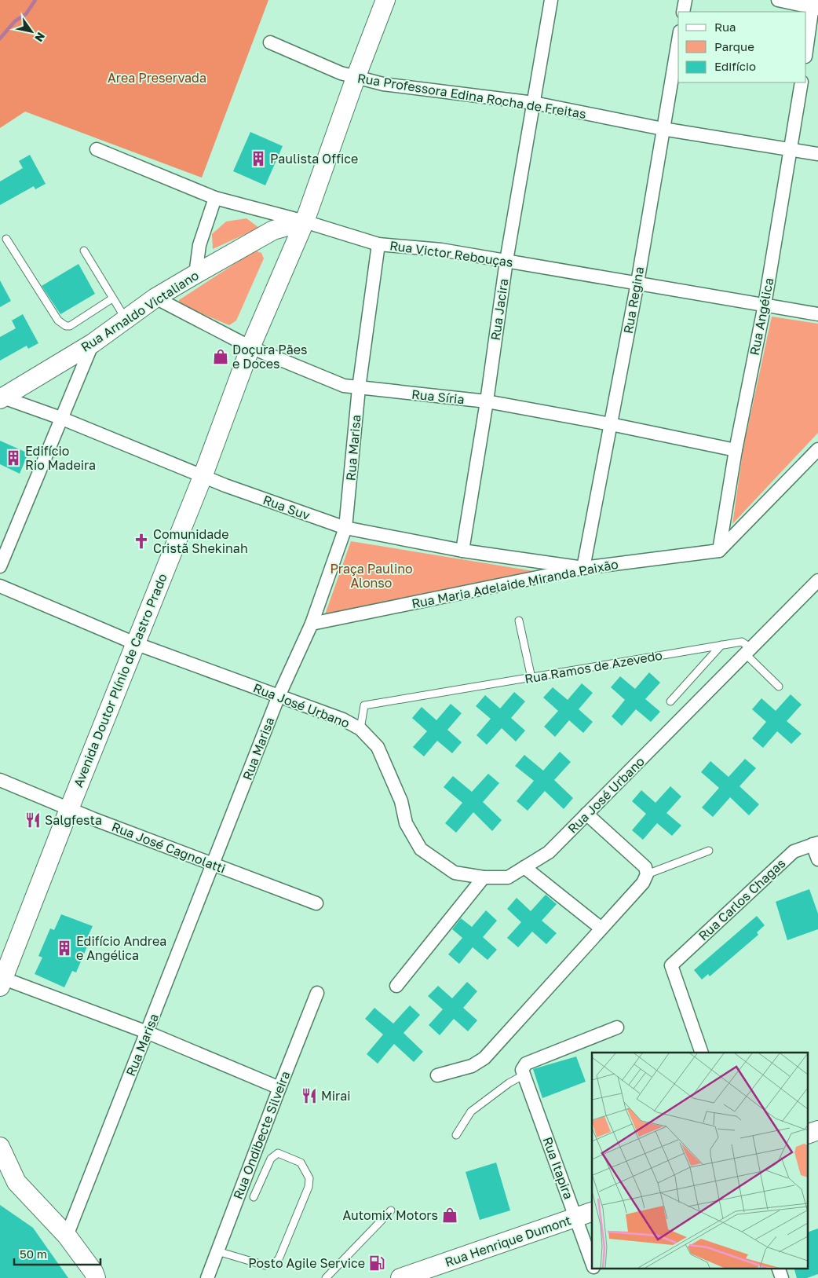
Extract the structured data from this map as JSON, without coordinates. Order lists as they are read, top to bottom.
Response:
{
  "streets": {
    "street": [
      "Rua Professora Edina Rocha de Freitas",
      "Rua Victor Rebouças",
      "Rua Regina",
      "Rua Jacira",
      "Rua Arnaldo Victaliano",
      "Rua Angélica",
      "Rua Síria",
      "Rua Marisa",
      "Rua Suv",
      "Rua Maria Adelaide Miranda Paixão",
      "Avenida Doutor Plínio de Castro Prado",
      "Rua José Urbano",
      "Rua José Cagnolatti",
      "Rua Carlos Chagas",
      "Rua Ondibecte Silveira",
      "Rua Itapira",
      "Rua Henrique Dumont"
    ],
    "lane": ["Rua Ramos de Azevedo"]
  },
  "crossings": [
    ["Rua Professora Edina Rocha de Freitas", "Rua Regina"],
    ["Rua Professora Edina Rocha de Freitas", "Rua Jacira"],
    ["Rua Professora Edina Rocha de Freitas", "Rua Angélica"],
    ["Rua Professora Edina Rocha de Freitas", "Avenida Doutor Plínio de Castro Prado"],
    ["Rua Victor Rebouças", "Rua Regina"],
    ["Rua Victor Rebouças", "Rua Jacira"],
    ["Rua Victor Rebouças", "Rua Arnaldo Victaliano"],
    ["Rua Victor Rebouças", "Rua Angélica"],
    ["Rua Victor Rebouças", "Rua Marisa"],
    ["Rua Victor Rebouças", "Avenida Doutor Plínio de Castro Prado"],
    ["Rua Regina", "Rua Síria"],
    ["Rua Regina", "Rua Suv"],
    ["Rua Regina", "Rua Maria Adelaide Miranda Paixão"],
    ["Rua Jacira", "Rua Síria"],
    ["Rua Jacira", "Rua Suv"],
    ["Rua Arnaldo Victaliano", "Rua Síria"],
    ["Rua Arnaldo Victaliano", "Rua Suv"],
    ["Rua Arnaldo Victaliano", "Avenida Doutor Plínio de Castro Prado"],
    ["Rua Angélica", "Rua Síria"],
    ["Rua Angélica", "Rua Maria Adelaide Miranda Paixão"],
    ["Rua Síria", "Rua Marisa"],
    ["Rua Síria", "Avenida Doutor Plínio de Castro Prado"],
    ["Rua Marisa", "Rua Suv"],
    ["Rua Marisa", "Rua Maria Adelaide Miranda Paixão"],
    ["Rua Marisa", "Rua José Urbano"],
    ["Rua Marisa", "Rua José Cagnolatti"],
    ["Rua Suv", "Rua Maria Adelaide Miranda Paixão"],
    ["Rua Suv", "Avenida Doutor Plínio de Castro Prado"],
    ["Rua Ramos de Azevedo", "Rua José Urbano"],
    ["Avenida Doutor Plínio de Castro Prado", "Rua José Urbano"],
    ["Avenida Doutor Plínio de Castro Prado", "Rua José Cagnolatti"],
    ["Rua Itapira", "Rua Henrique Dumont"]
  ],
  "parks": ["Area Preservada", "Praça Paulino Alonso"],
  "places": {
    "building": ["Paulista Office", "Edifício Rio Madeira", "Edifício Andrea e Angélica"],
    "shop": ["Doçura Pães e Doces", "Automix Motors"],
    "church": ["Comunidade Cristã Shekinah"],
    "restaurant": ["Salgfesta", "Mirai"],
    "fuel station": ["Posto Agile Service"]
  },
  "legend": ["Rua", "Parque", "Edifício"],
  "scale_bar": "50 m",
  "north": "bottom right"
}
